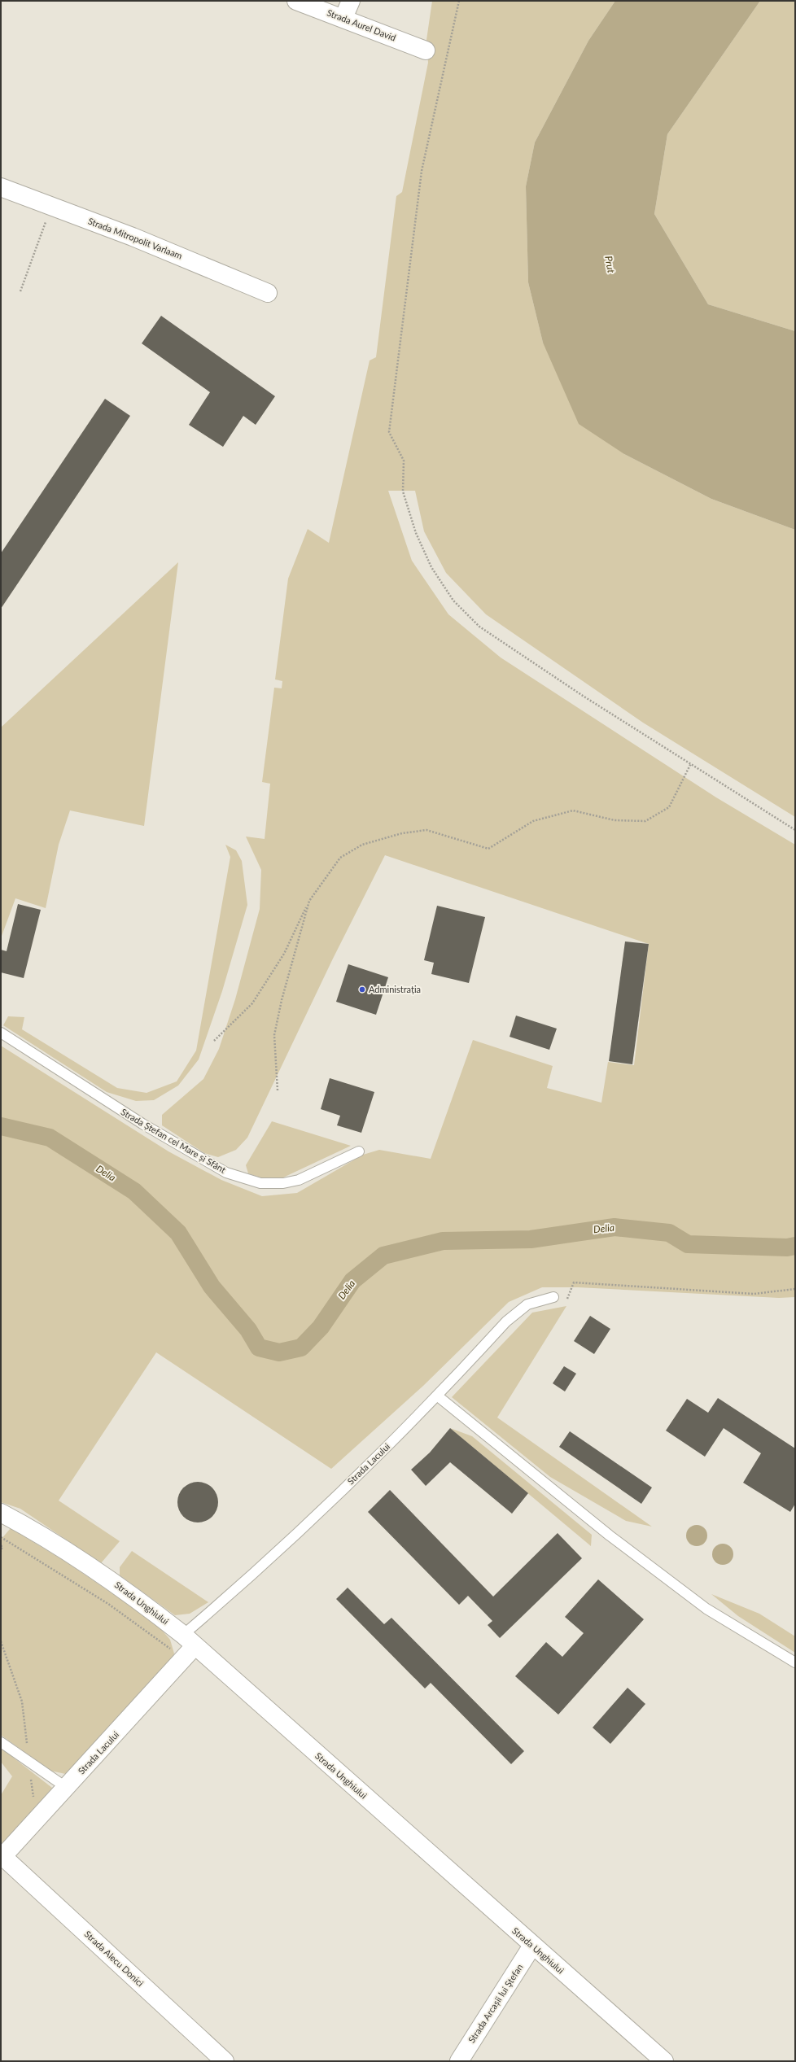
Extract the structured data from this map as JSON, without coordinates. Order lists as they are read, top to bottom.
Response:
{
  "streets": {
    "street": [
      "Strada Aurel David",
      "Strada Mitropolit Varlaam",
      "Strada Lacului",
      "Strada Unghiului",
      "Strada Alecu Donici",
      "Strada Arcașii lui Ştefan"
    ],
    "lane": ["Strada Ștefan cel Mare și Sfânt"]
  },
  "crossings": [
    ["Strada Lacului", "Strada Unghiului"],
    ["Strada Lacului", "Strada Alecu Donici"],
    ["Strada Unghiului", "Strada Arcașii lui Ştefan"]
  ],
  "water": ["Prut", "Delia"],
  "places": ["Administrația"]
}
